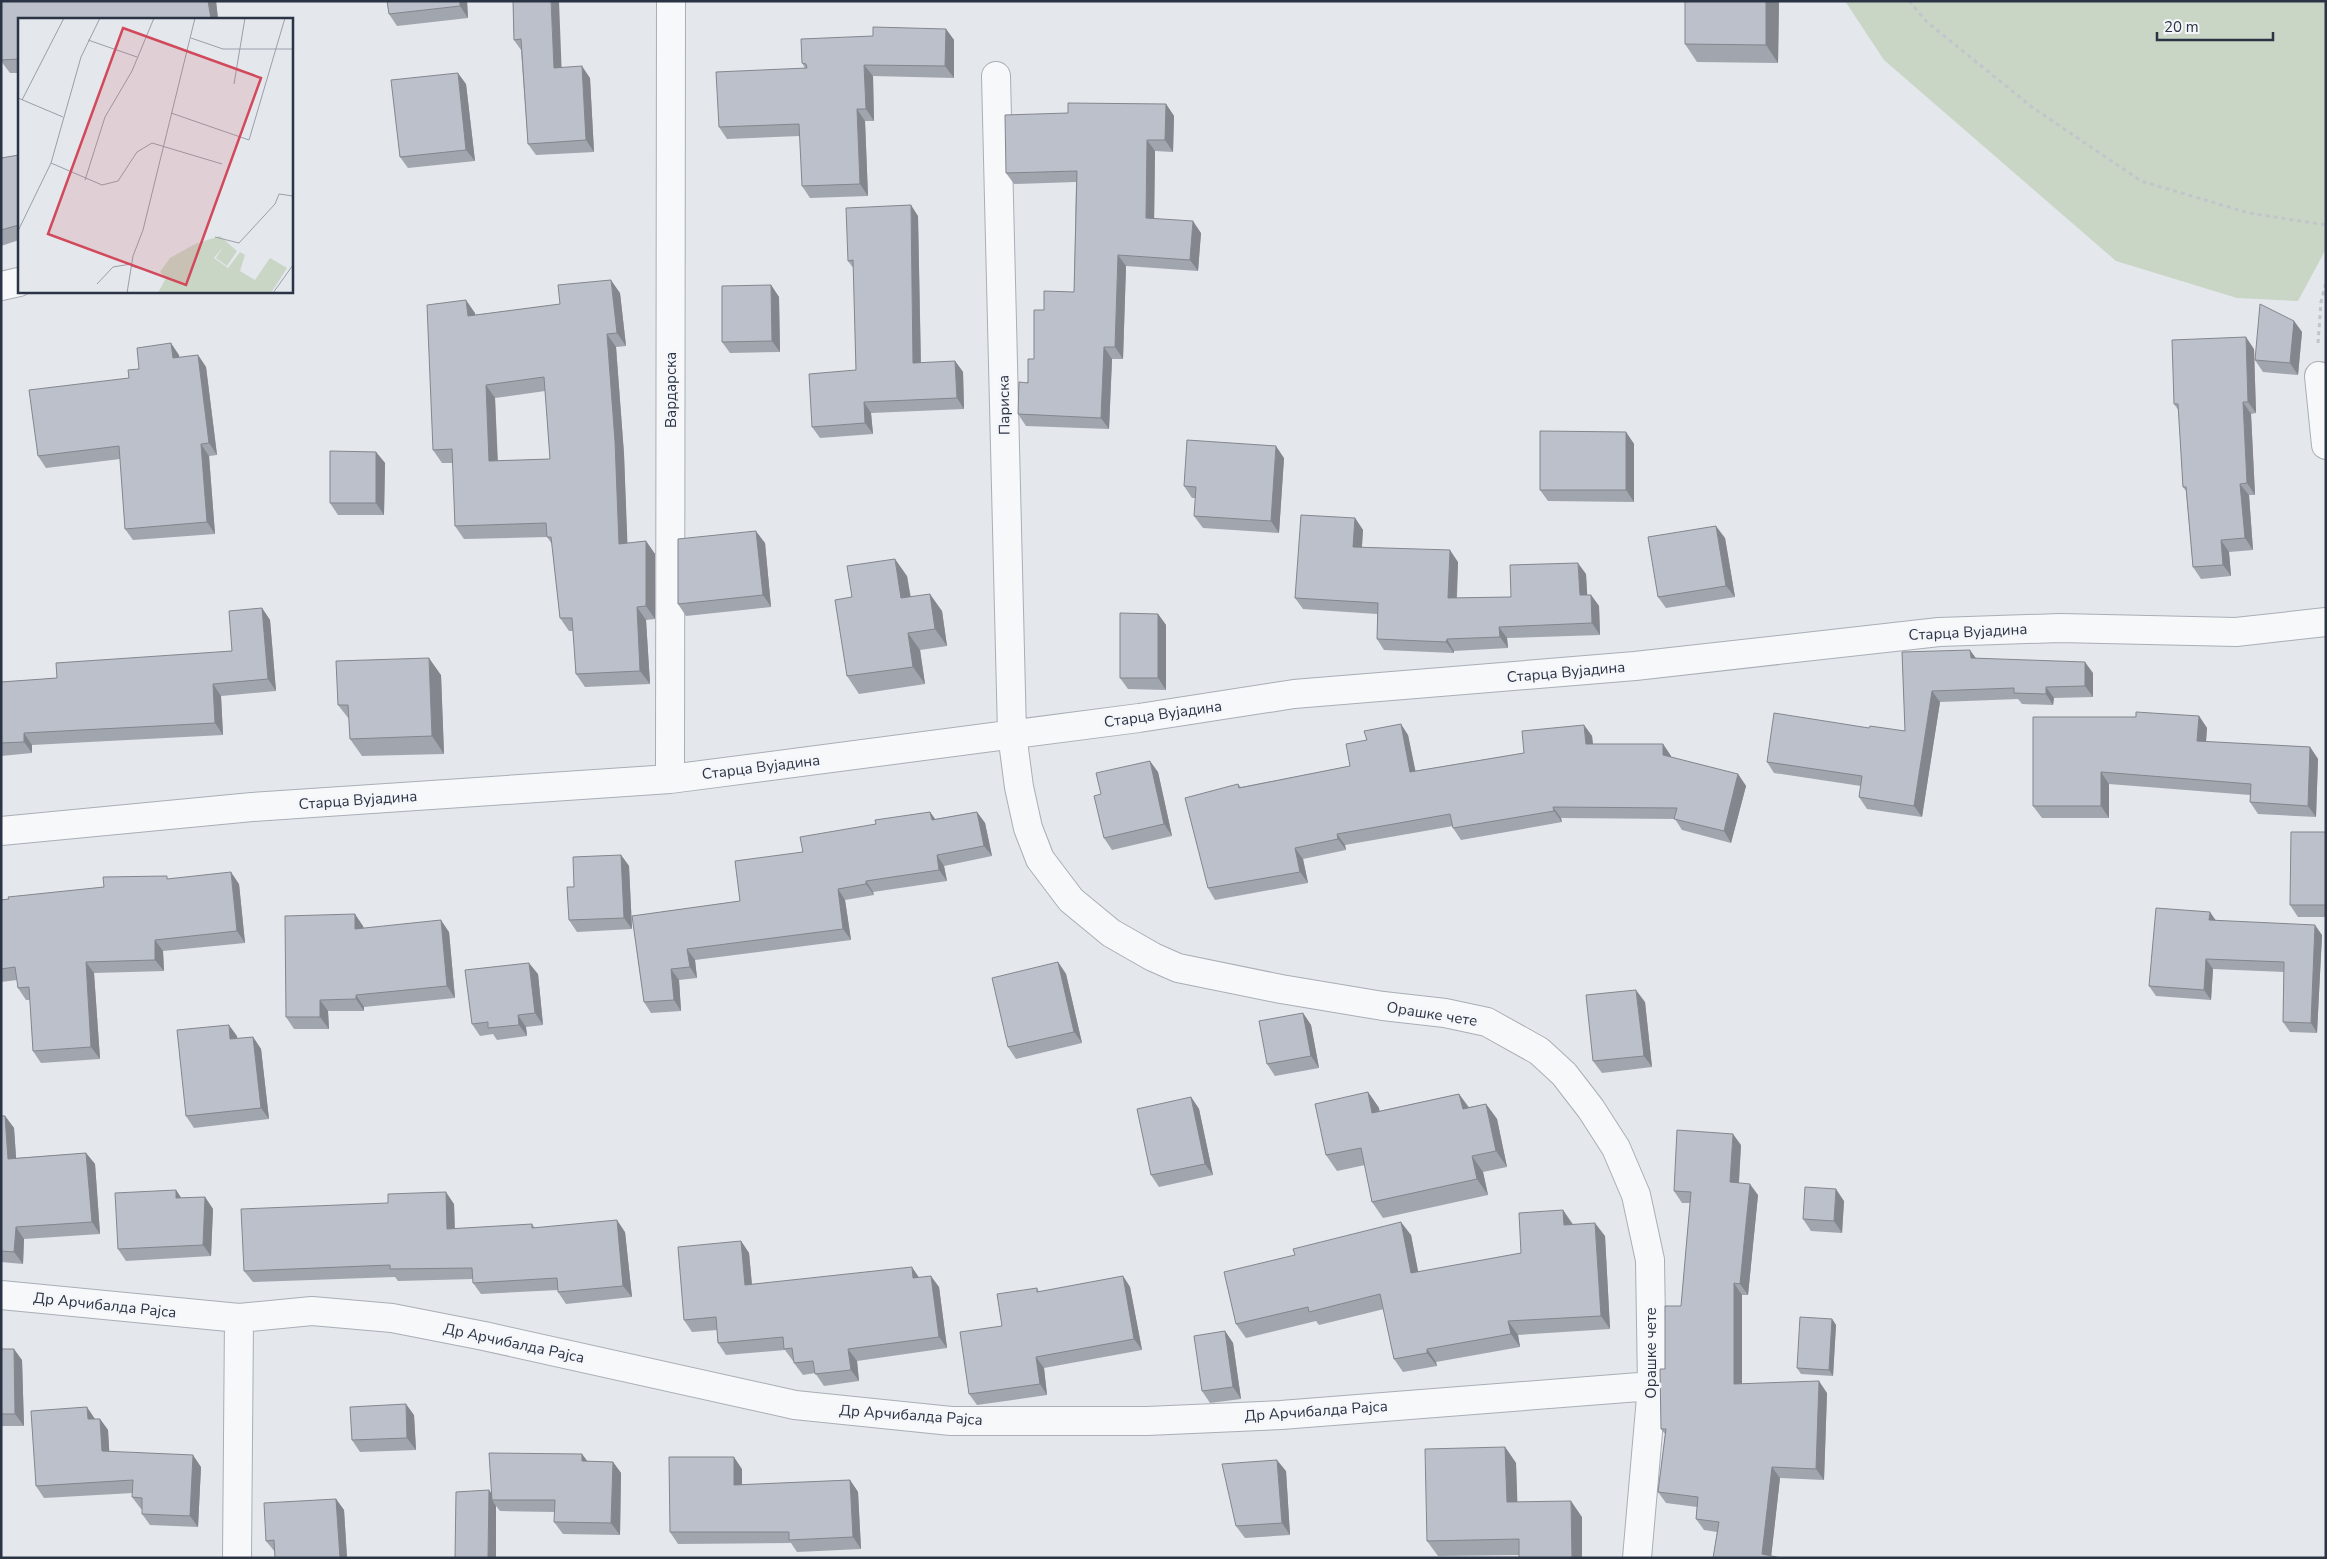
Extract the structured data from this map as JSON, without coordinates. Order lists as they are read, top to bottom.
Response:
{
  "streets": {
    "street": [
      "Вардарска",
      "Париска",
      "Старца Вујадина",
      "Орашке чете",
      "Др Арчибалда Рајса"
    ]
  },
  "crossings": [
    ["Вардарска", "Старца Вујадина"],
    ["Париска", "Старца Вујадина"],
    ["Париска", "Орашке чете"],
    ["Старца Вујадина", "Орашке чете"],
    ["Орашке чете", "Др Арчибалда Рајса"]
  ],
  "scale_bar": "20 m"
}
